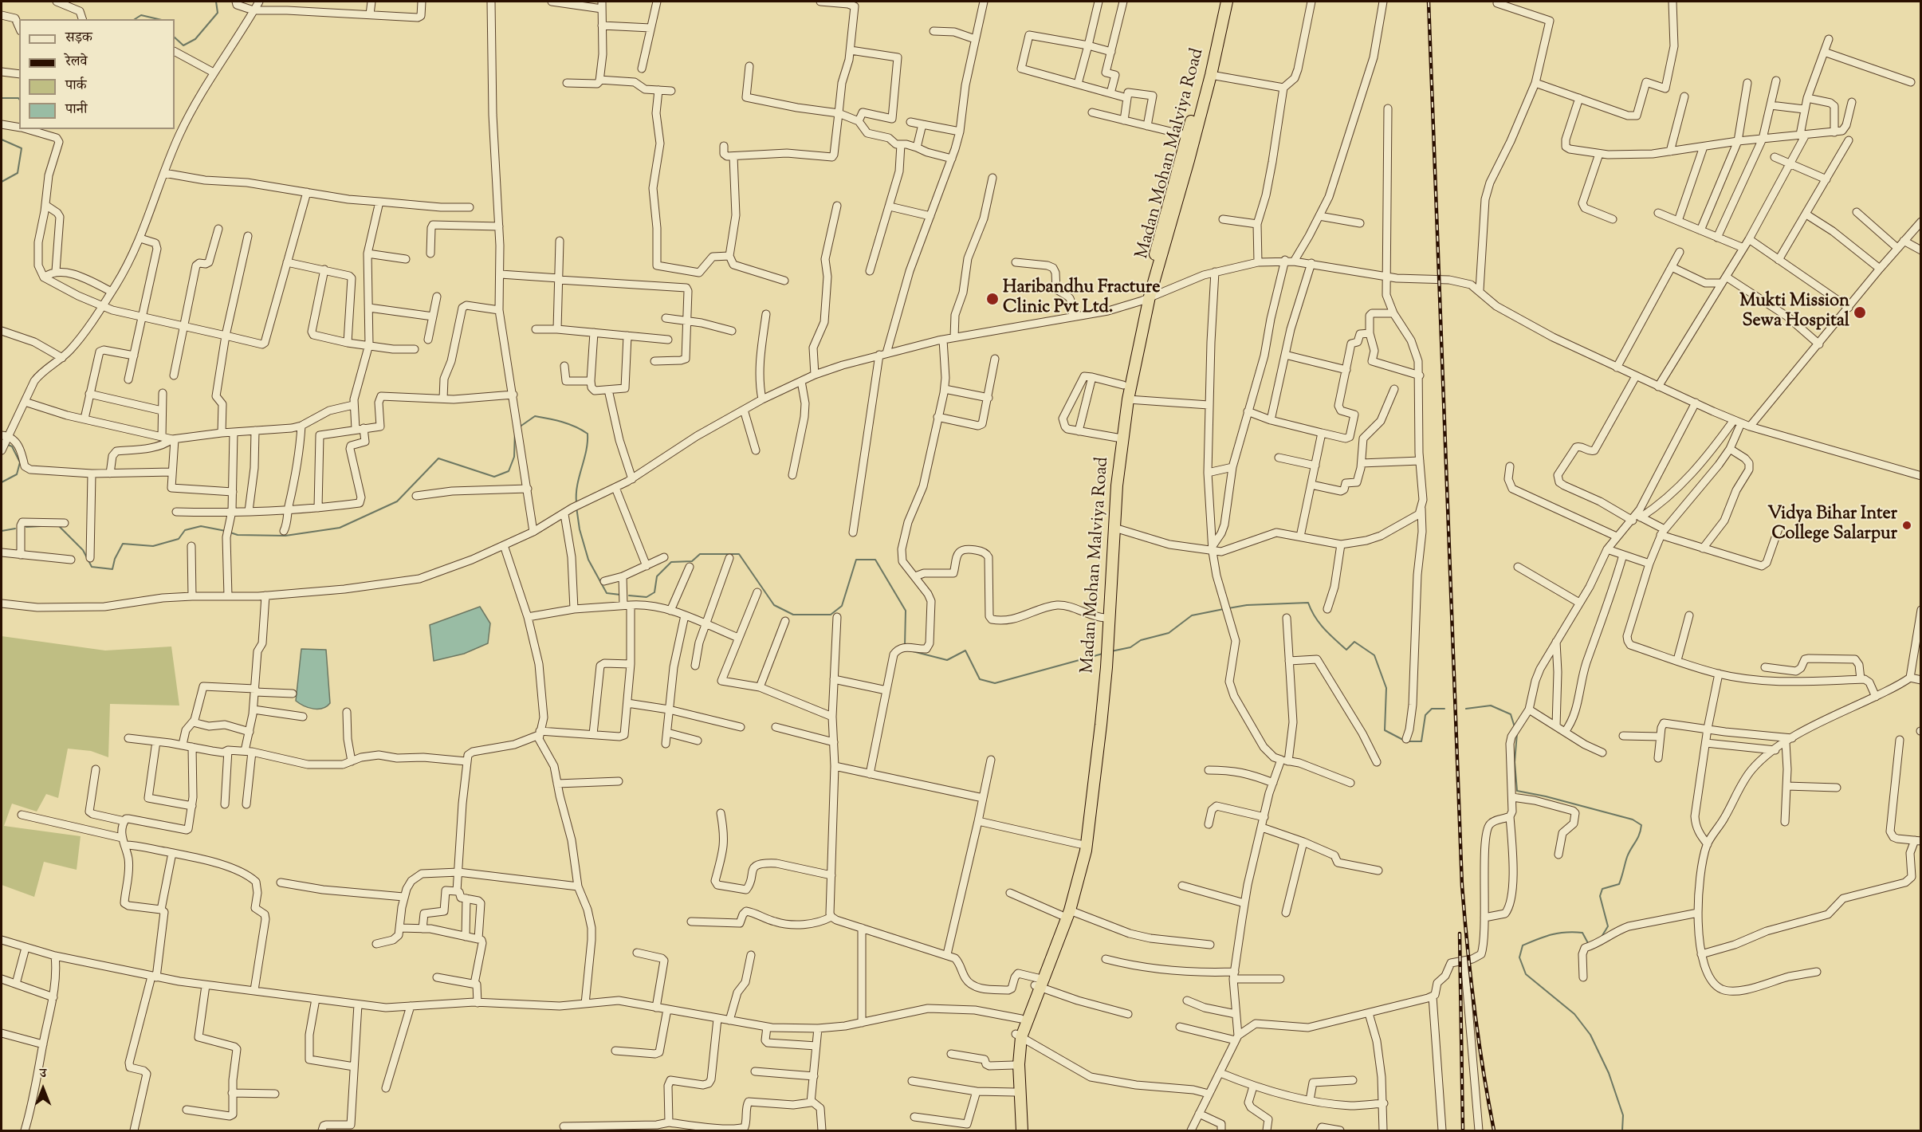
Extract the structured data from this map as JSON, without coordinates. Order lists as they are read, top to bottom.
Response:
{
  "streets": {
    "highway": ["Madan Mohan Malviya Road"]
  },
  "places": ["Haribandhu Fracture Clinic Pvt Ltd.", "Mukti Mission Sewa Hospital", "Vidya Bihar Inter College Salarpur"],
  "legend": [
    "सड़क",
    "रेलवे",
    "पार्क",
    "पानी"
  ],
  "north": "top"
}
